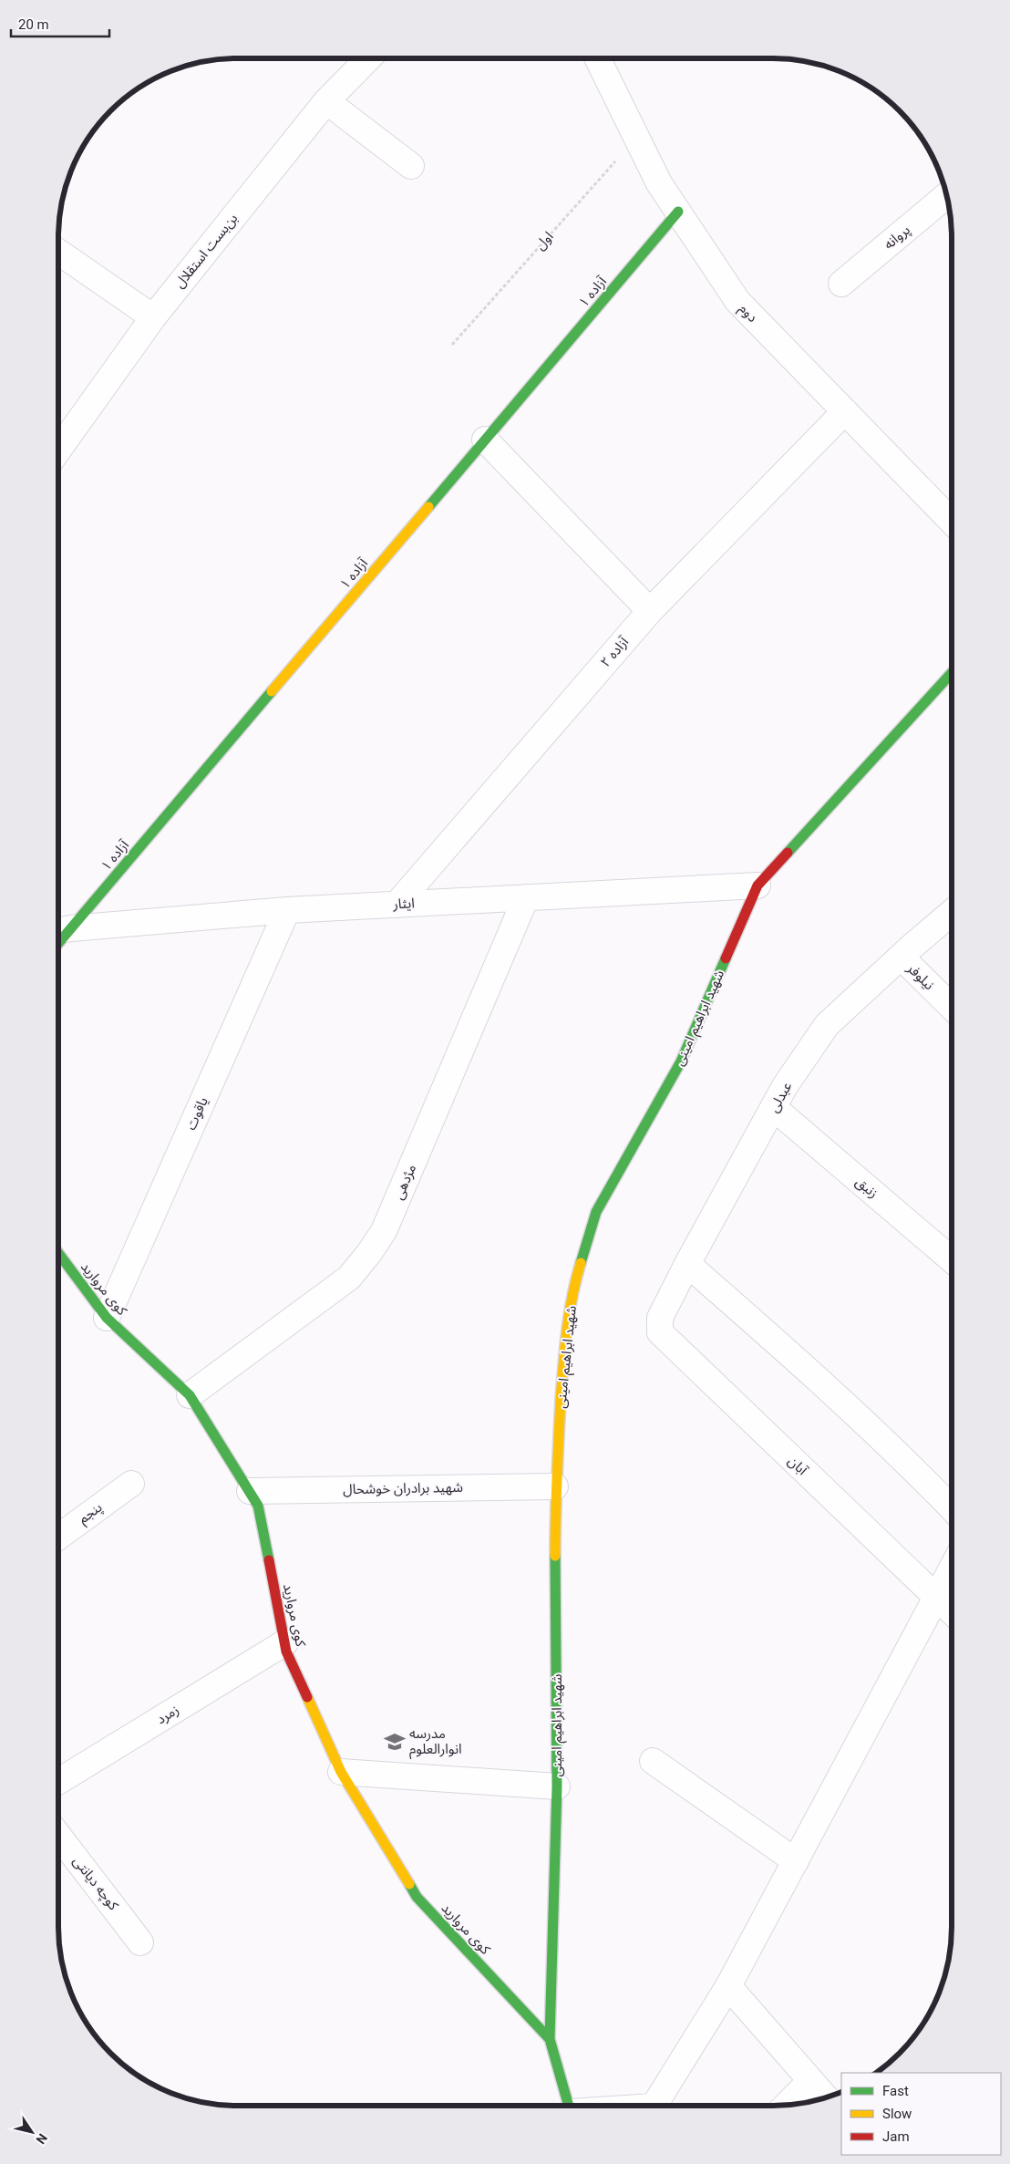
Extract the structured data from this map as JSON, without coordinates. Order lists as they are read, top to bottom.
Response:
{
  "streets": {
    "street": [
      "پروانه",
      "بن‌بست استقلال",
      "آزاده ۱",
      "دوم",
      "آزاده ۲",
      "ایثار",
      "نیلوفر",
      "شهید ابراهیم امینی",
      "عبدلی",
      "یاقوت",
      "مژدهی",
      "زنبق",
      "کوی مروارید",
      "آبان",
      "شهید برادران خوشحال",
      "پنجم",
      "زمرد",
      "کوچه دیانتی"
    ],
    "path": ["اول"]
  },
  "crossings": [
    ["اول", "دوم"],
    ["آزاده ۱", "دوم"],
    ["آزاده ۱", "ایثار"],
    ["دوم", "آزاده ۲"],
    ["آزاده ۲", "ایثار"],
    ["ایثار", "شهید ابراهیم امینی"],
    ["ایثار", "یاقوت"],
    ["ایثار", "مژدهی"],
    ["نیلوفر", "عبدلی"],
    ["شهید ابراهیم امینی", "کوی مروارید"],
    ["شهید ابراهیم امینی", "شهید برادران خوشحال"],
    ["عبدلی", "زنبق"],
    ["عبدلی", "آبان"],
    ["یاقوت", "کوی مروارید"],
    ["مژدهی", "کوی مروارید"],
    ["کوی مروارید", "شهید برادران خوشحال"],
    ["کوی مروارید", "زمرد"]
  ],
  "places": {
    "school or university": ["مدرسه انوارالعلوم"]
  },
  "legend": ["Fast", "Slow", "Jam"],
  "scale_bar": "20 m",
  "north": "bottom right"
}
